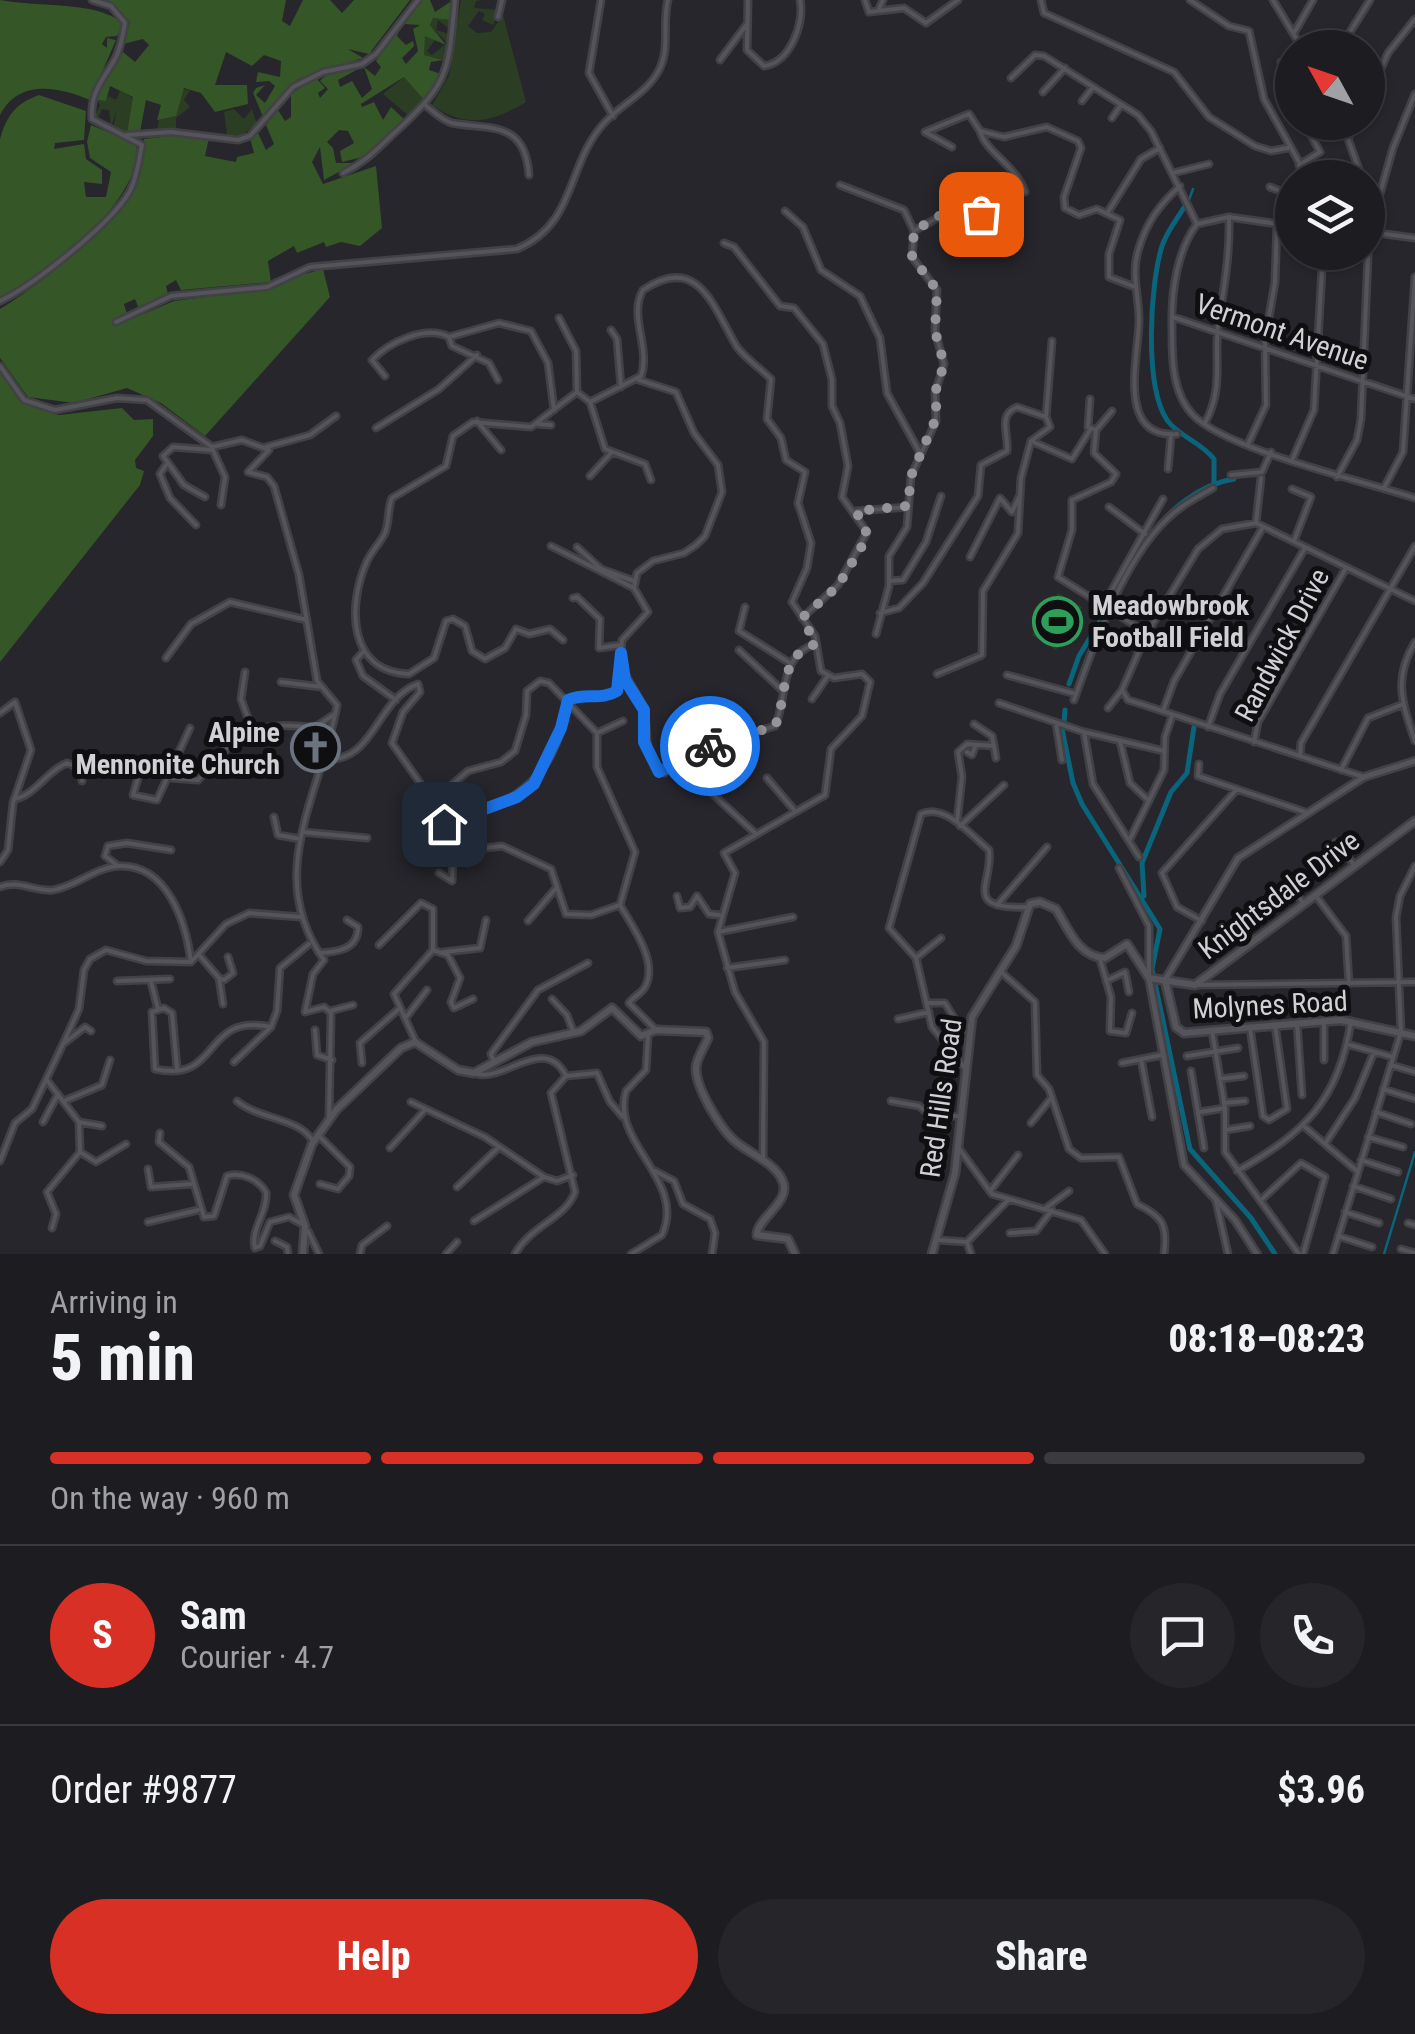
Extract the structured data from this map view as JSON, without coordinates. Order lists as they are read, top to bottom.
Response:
{
  "streets": {
    "main road": ["Knightsdale Drive", "Molynes Road", "Red Hills Road"],
    "street": ["Vermont Avenue", "Randwick Drive"]
  },
  "crossings": [
    ["Knightsdale Drive", "Molynes Road"]
  ],
  "places": {
    "sports": ["Meadowbrook Football Field"],
    "church": ["Alpine Mennonite Church"]
  },
  "north": "top left",
  "page": {
    "heading": ["5 min", "Arriving in", "08:18–08:23"],
    "panel": [
      "Sam",
      "Courier · 4.7",
      "Order #9877",
      "$3.96"
    ],
    "bar": "On the way · 960 m",
    "round": "S",
    "buttons": ["Help", "Share"]
  }
}
